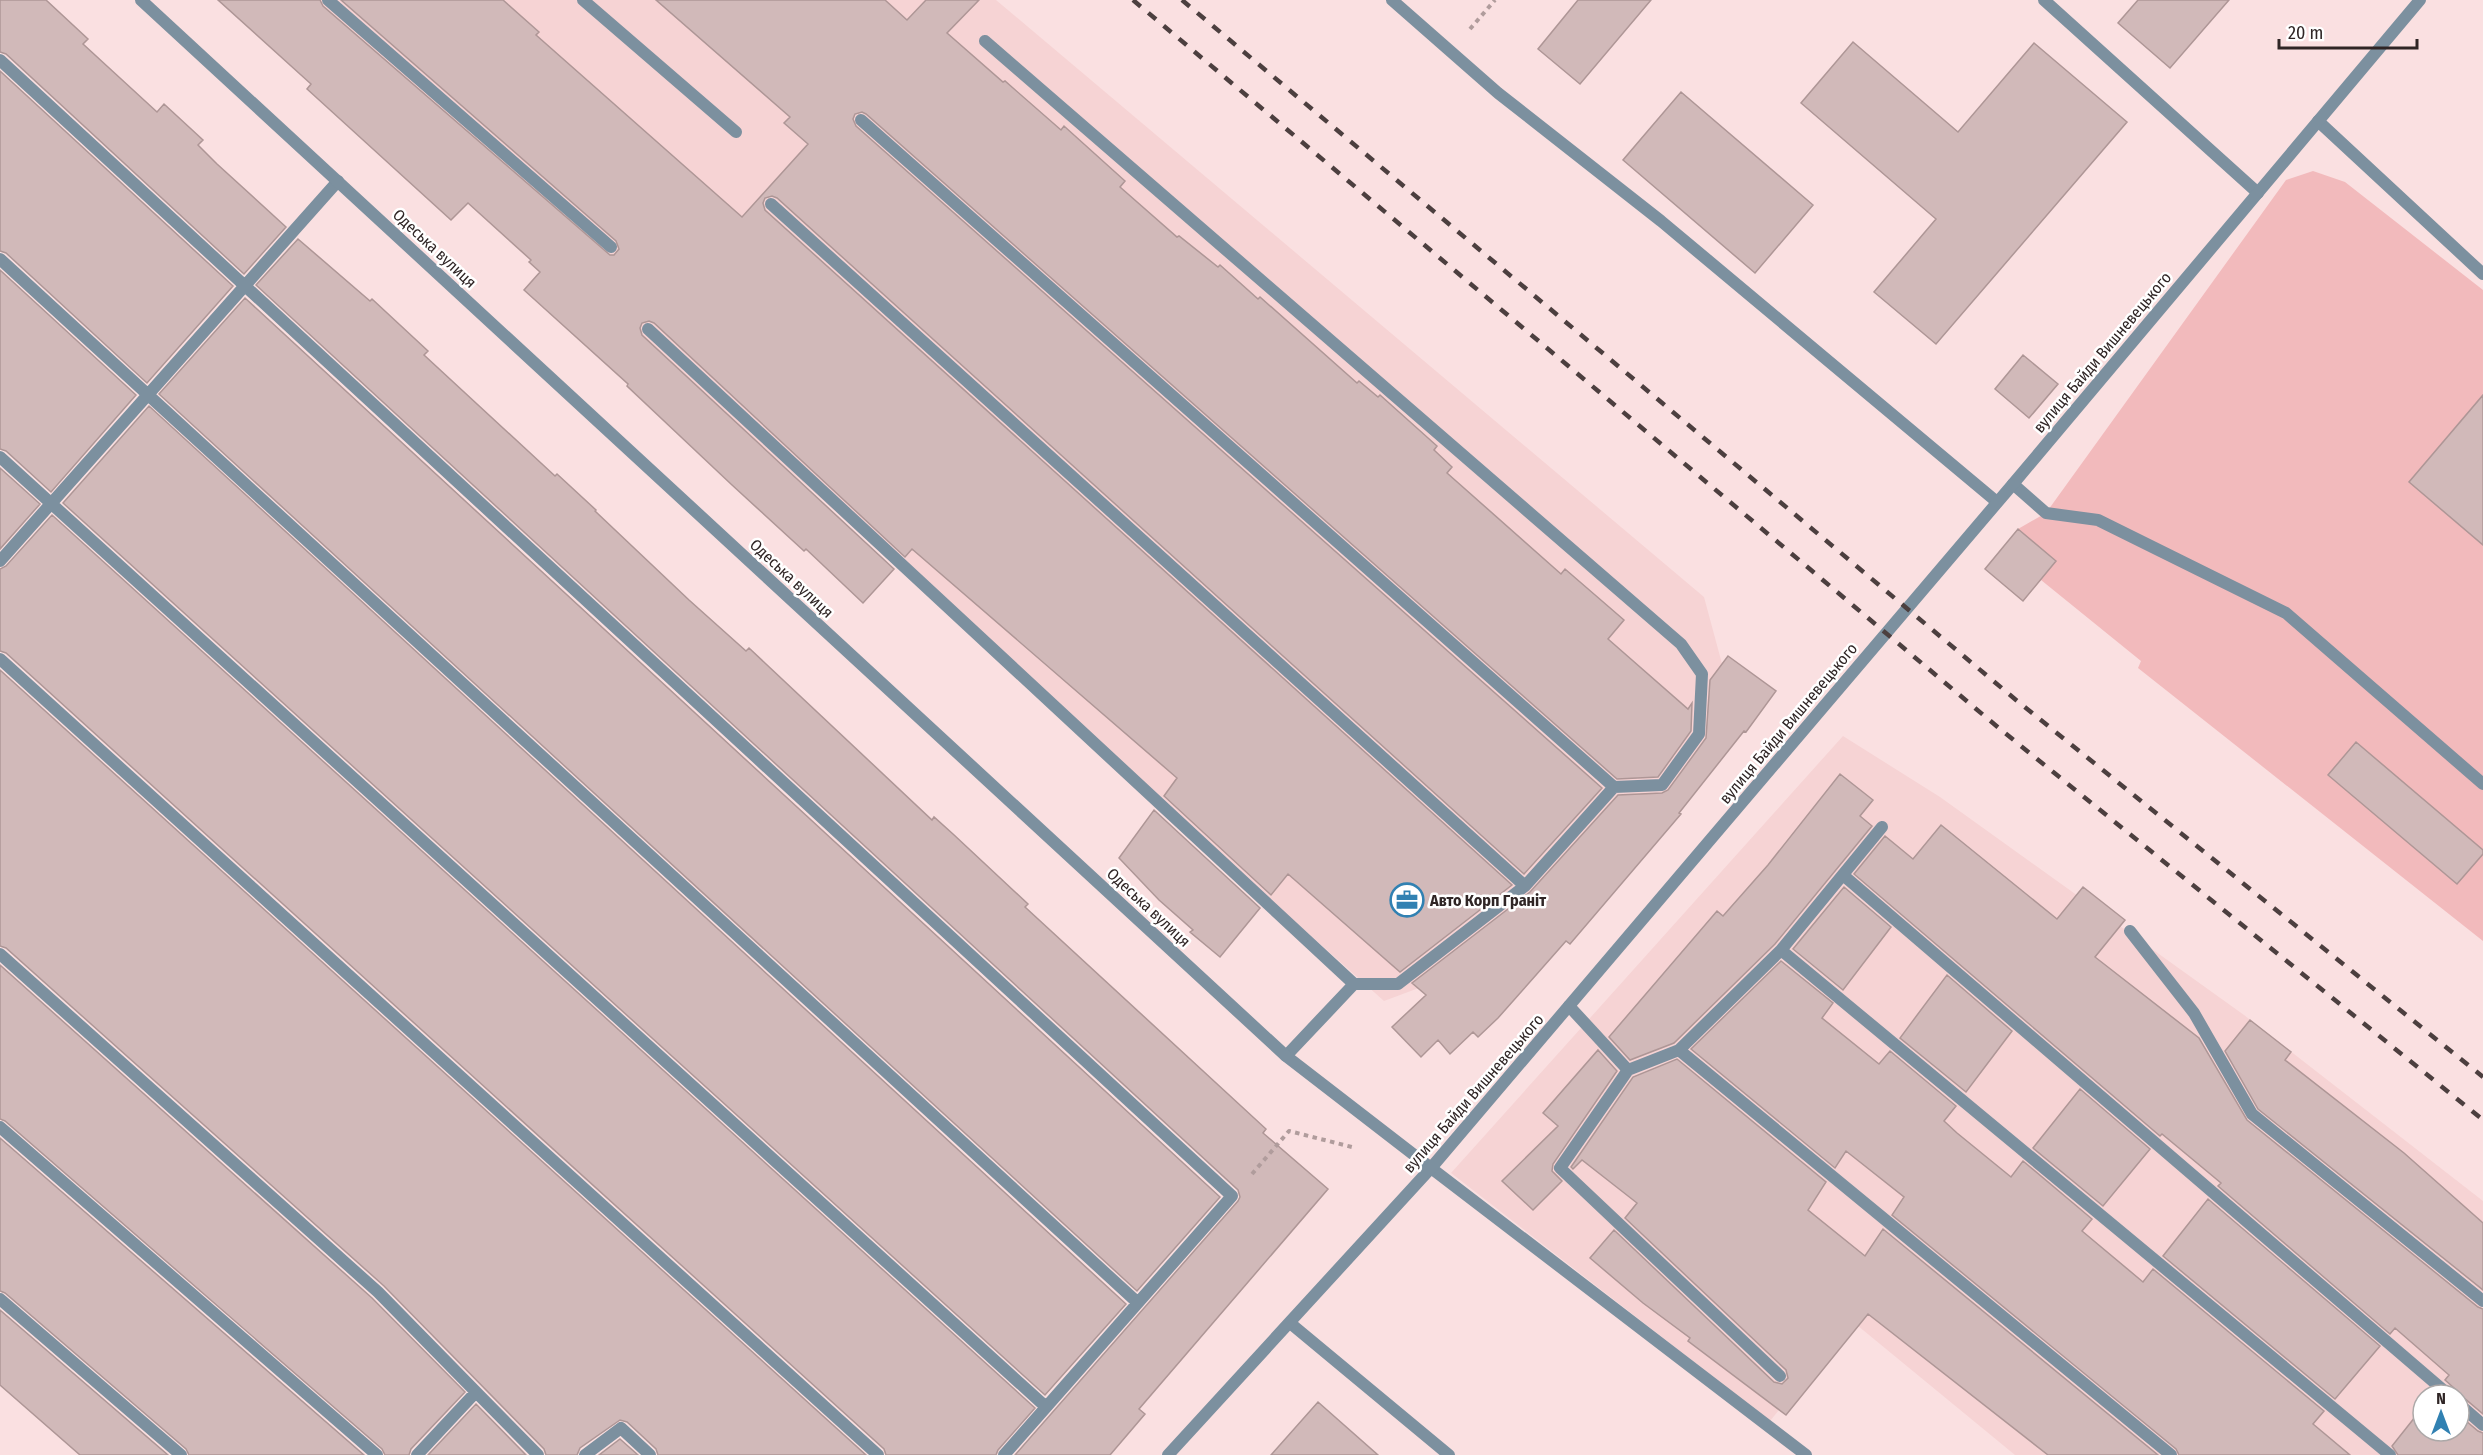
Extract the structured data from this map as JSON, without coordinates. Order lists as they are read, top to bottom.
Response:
{
  "streets": {
    "street": ["Одеська вулиця", "вулиця Байди Вишневецького"]
  },
  "crossings": [
    ["Одеська вулиця", "вулиця Байди Вишневецького"]
  ],
  "places": {
    "office": ["Авто Корп Граніт"]
  },
  "scale_bar": "20 m",
  "north": "top"
}
